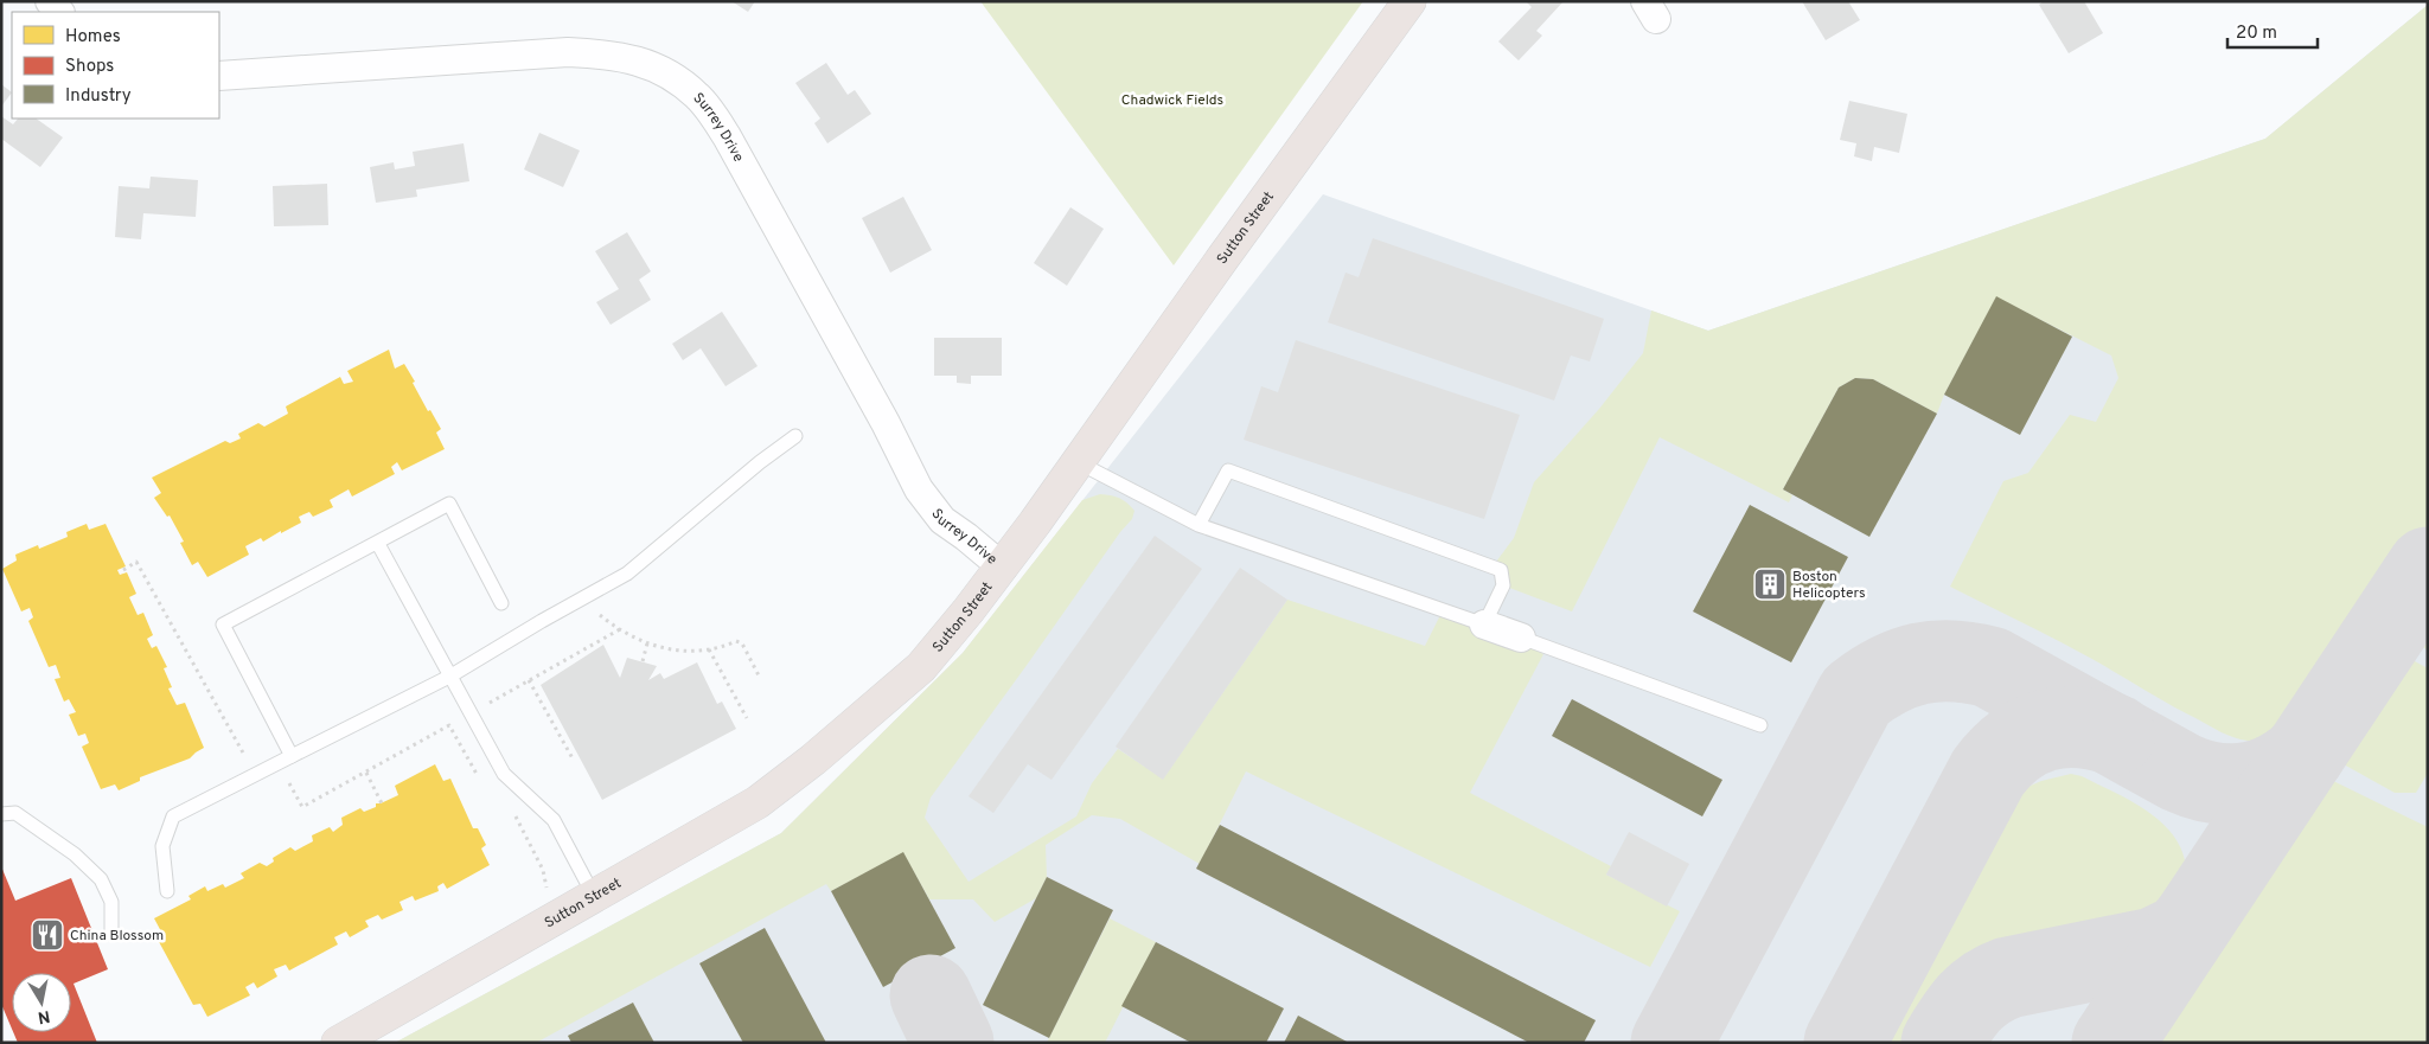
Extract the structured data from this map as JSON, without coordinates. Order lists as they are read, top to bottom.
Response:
{
  "streets": {
    "highway": ["Sutton Street"],
    "street": ["Surrey Drive"]
  },
  "crossings": [
    ["Surrey Drive", "Sutton Street"]
  ],
  "parks": ["Chadwick Fields"],
  "places": {
    "building": ["Boston Helicopters"],
    "restaurant": ["China Blossom"]
  },
  "legend": ["Homes", "Shops", "Industry"],
  "scale_bar": "20 m",
  "north": "bottom"
}
